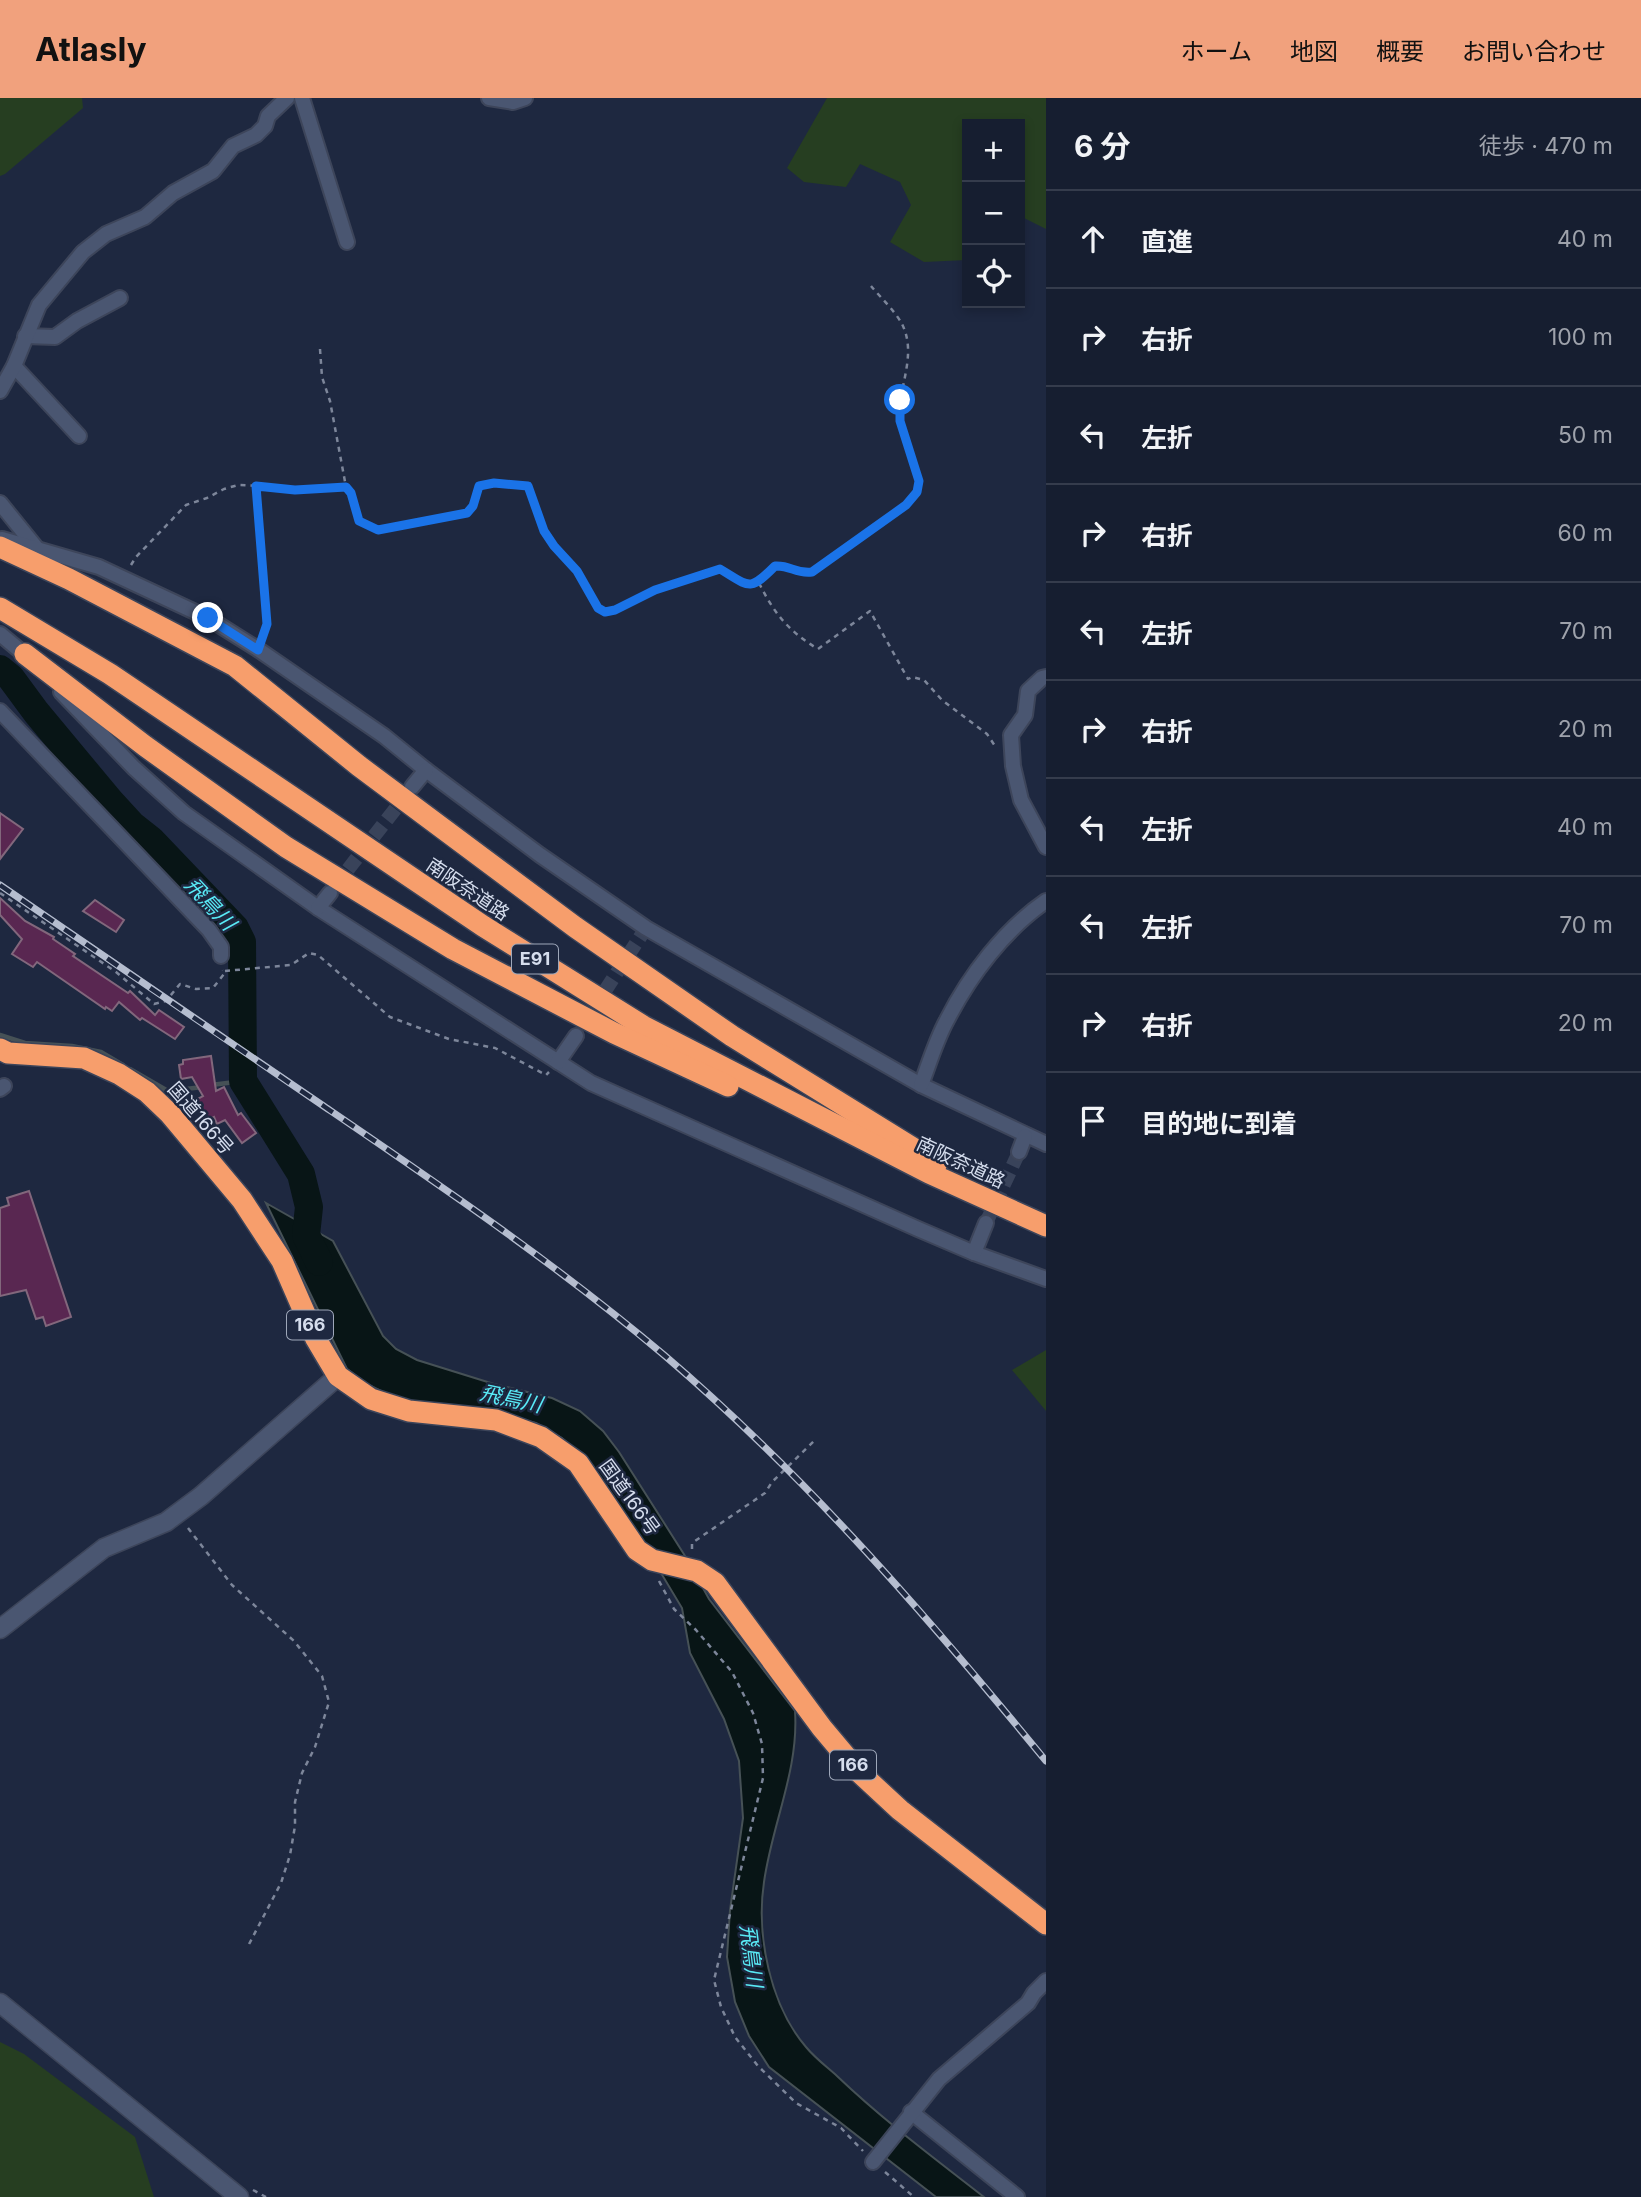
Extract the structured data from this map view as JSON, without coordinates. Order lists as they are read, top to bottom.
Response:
{
  "streets": {
    "highway": [
      "南阪奈道路",
      "E91",
      "国道166号",
      "166"
    ]
  },
  "crossings": [
    ["国道166号", "166"]
  ],
  "water": ["飛鳥川"],
  "page": {
    "header": "Atlasly",
    "nav": [
      "ホーム",
      "地図",
      "概要",
      "お問い合わせ"
    ],
    "heading": ["6 分", "徒歩 · 470 m"],
    "map_buttons": ["+", "−"],
    "list": [
      ["直進", "40 m"],
      ["右折", "100 m"],
      ["左折", "50 m"],
      ["右折", "60 m"],
      ["左折", "70 m"],
      ["右折", "20 m"],
      ["左折", "40 m"],
      ["左折", "70 m"],
      ["右折", "20 m"],
      "目的地に到着"
    ]
  }
}
